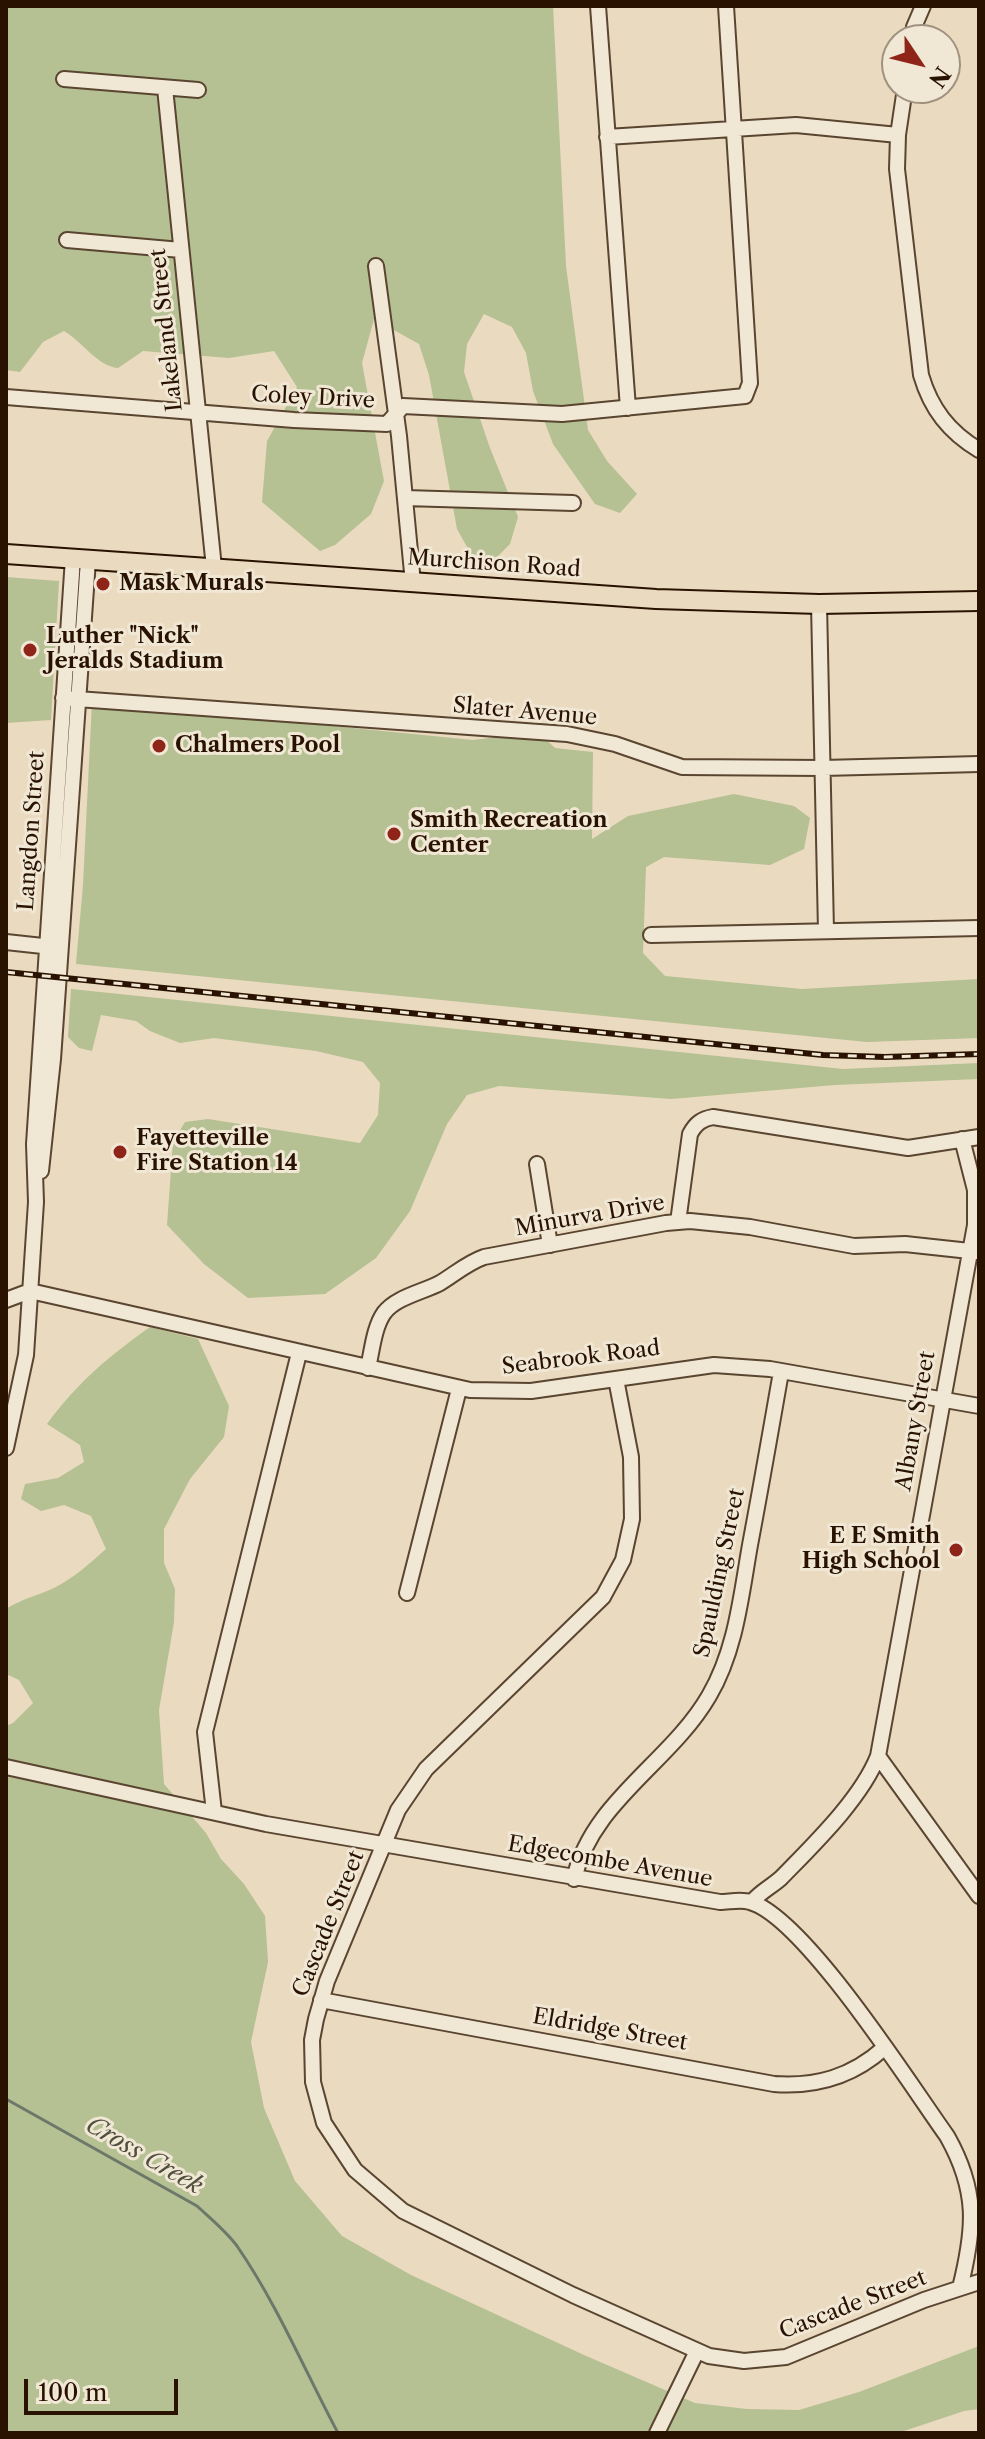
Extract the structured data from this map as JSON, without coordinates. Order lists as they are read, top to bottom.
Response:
{
  "streets": {
    "main road": ["Murchison Road"],
    "street": [
      "Lakeland Street",
      "Coley Drive",
      "Slater Avenue",
      "Langdon Street",
      "Minurva Drive",
      "Seabrook Road",
      "Albany Street",
      "Spaulding Street",
      "Edgecombe Avenue",
      "Cascade Street",
      "Eldridge Street"
    ]
  },
  "crossings": [
    ["Lakeland Street", "Coley Drive"],
    ["Lakeland Street", "Murchison Road"],
    ["Murchison Road", "Langdon Street"],
    ["Slater Avenue", "Langdon Street"],
    ["Langdon Street", "Seabrook Road"],
    ["Minurva Drive", "Seabrook Road"],
    ["Minurva Drive", "Albany Street"],
    ["Seabrook Road", "Albany Street"],
    ["Seabrook Road", "Spaulding Street"],
    ["Seabrook Road", "Cascade Street"],
    ["Albany Street", "Edgecombe Avenue"],
    ["Spaulding Street", "Edgecombe Avenue"],
    ["Edgecombe Avenue", "Cascade Street"],
    ["Cascade Street", "Eldridge Street"]
  ],
  "water": ["Cross Creek"],
  "places": [
    "Mask Murals",
    "Luther \"Nick\" Jeralds Stadium",
    "Chalmers Pool",
    "Smith Recreation Center",
    "Fayetteville Fire Station 14",
    "E E Smith High School"
  ],
  "scale_bar": "100 m",
  "north": "bottom right"
}
